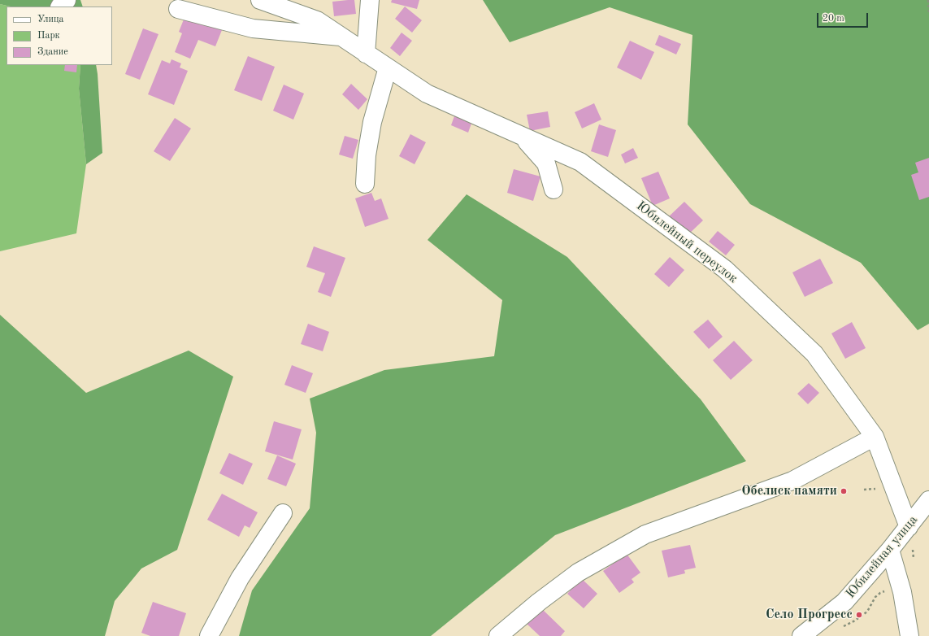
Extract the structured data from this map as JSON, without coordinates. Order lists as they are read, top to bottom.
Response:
{
  "streets": {
    "street": ["Юбилейный переулок", "Юбилейная улица"]
  },
  "crossings": [
    ["Юбилейный переулок", "Юбилейная улица"]
  ],
  "places": ["Обелиск памяти", "Село Прогресс"],
  "legend": ["Улица", "Парк", "Здание"],
  "scale_bar": "20 m"
}
